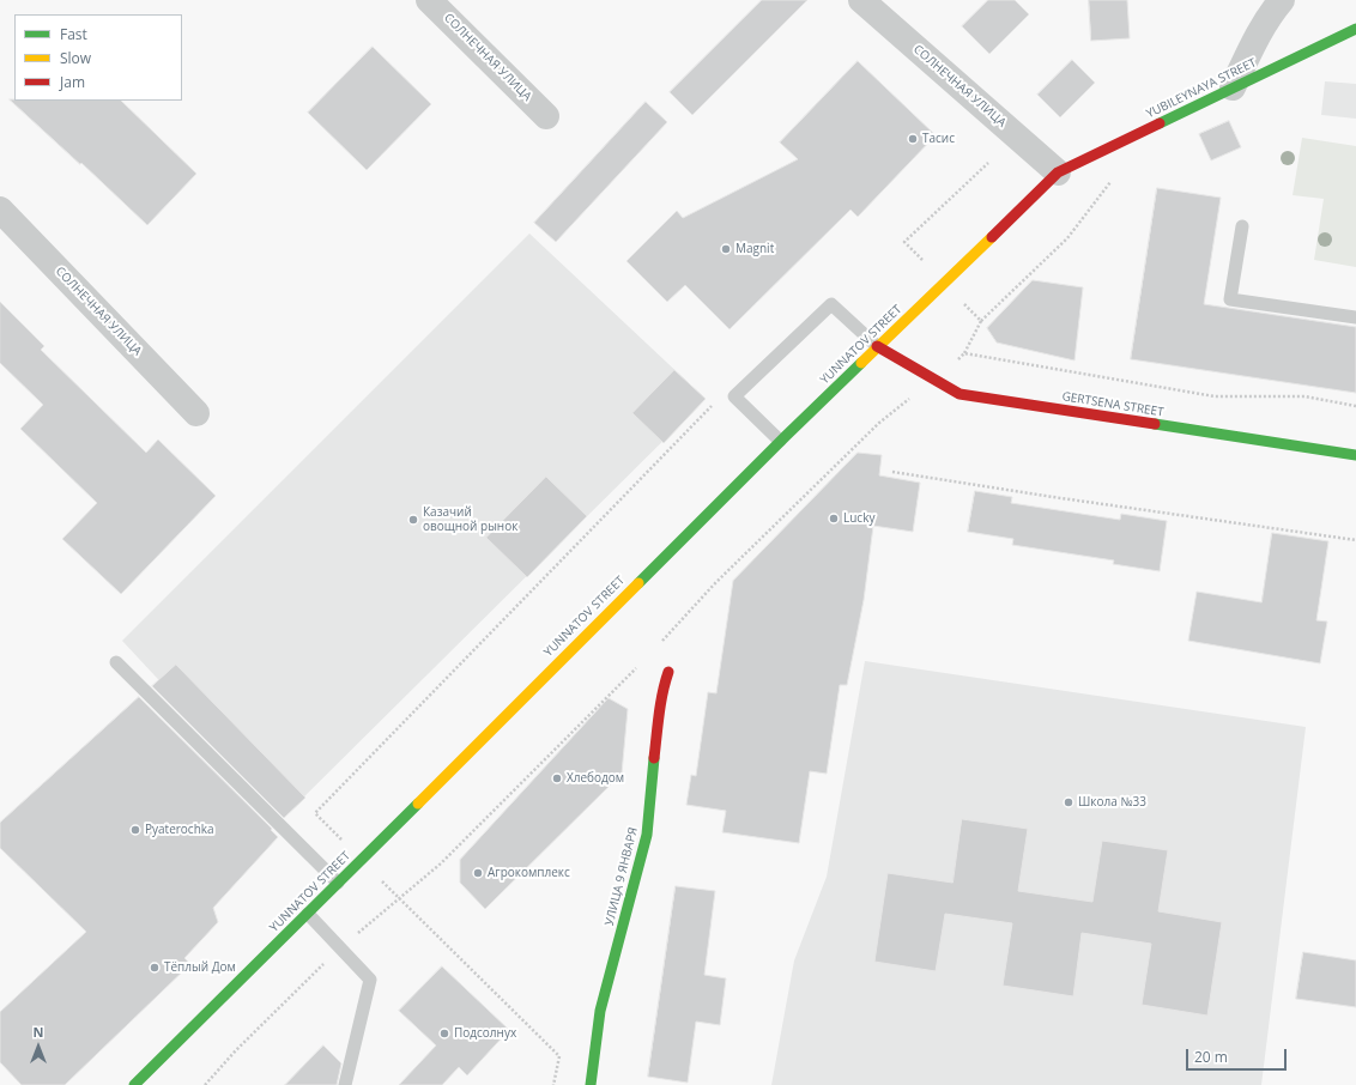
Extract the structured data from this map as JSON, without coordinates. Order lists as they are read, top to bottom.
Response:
{
  "streets": {
    "street": [
      "СОЛНЕЧНАЯ УЛИЦА",
      "YUBILEYNAYA STREET",
      "YUNNATOV STREET",
      "GERTSENA STREET",
      "УЛИЦА 9 ЯНВАРЯ"
    ]
  },
  "crossings": [
    ["СОЛНЕЧНАЯ УЛИЦА", "YUBILEYNAYA STREET"],
    ["СОЛНЕЧНАЯ УЛИЦА", "YUNNATOV STREET"],
    ["YUBILEYNAYA STREET", "YUNNATOV STREET"],
    ["YUNNATOV STREET", "GERTSENA STREET"]
  ],
  "places": [
    "Тасис",
    "Magnit",
    "Lucky",
    "Казачий овощной рынок",
    "Хлебодом",
    "Школа №33",
    "Pyaterochka",
    "Агрокомплекс",
    "Тёплый Дом",
    "Подсолнух"
  ],
  "legend": ["Fast", "Slow", "Jam"],
  "scale_bar": "20 m",
  "north": "top"
}
